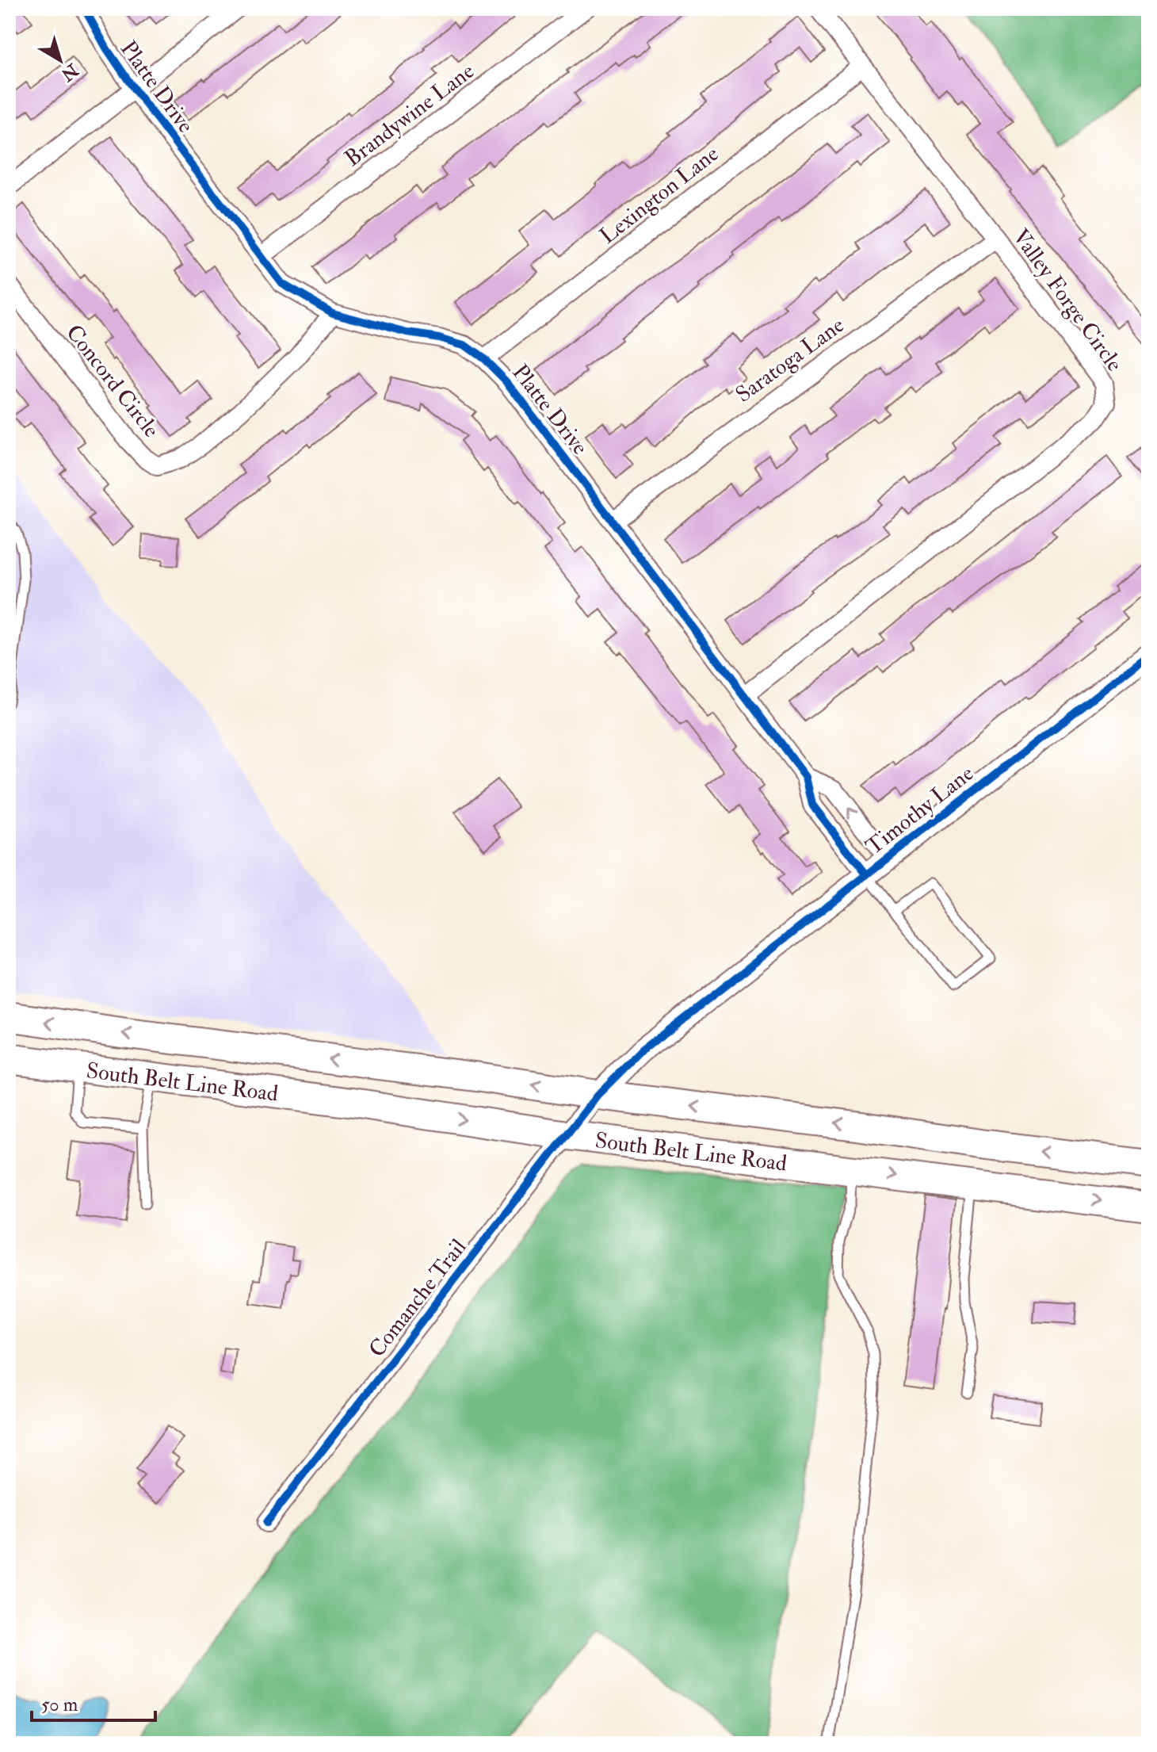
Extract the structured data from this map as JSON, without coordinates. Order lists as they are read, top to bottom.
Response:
{
  "streets": {
    "main road": ["South Belt Line Road"],
    "street": [
      "Platte Drive",
      "Brandywine Lane",
      "Lexington Lane",
      "Valley Forge Circle",
      "Saratoga Lane",
      "Concord Circle",
      "Timothy Lane",
      "Comanche Trail"
    ]
  },
  "crossings": [
    ["Platte Drive", "Brandywine Lane"],
    ["Platte Drive", "Lexington Lane"],
    ["Platte Drive", "Valley Forge Circle"],
    ["Platte Drive", "Saratoga Lane"],
    ["Platte Drive", "Concord Circle"],
    ["Platte Drive", "Timothy Lane"],
    ["Lexington Lane", "Valley Forge Circle"],
    ["Valley Forge Circle", "Saratoga Lane"],
    ["Timothy Lane", "South Belt Line Road"],
    ["Timothy Lane", "Comanche Trail"],
    ["South Belt Line Road", "Comanche Trail"]
  ],
  "scale_bar": "50 m",
  "north": "bottom right"
}
